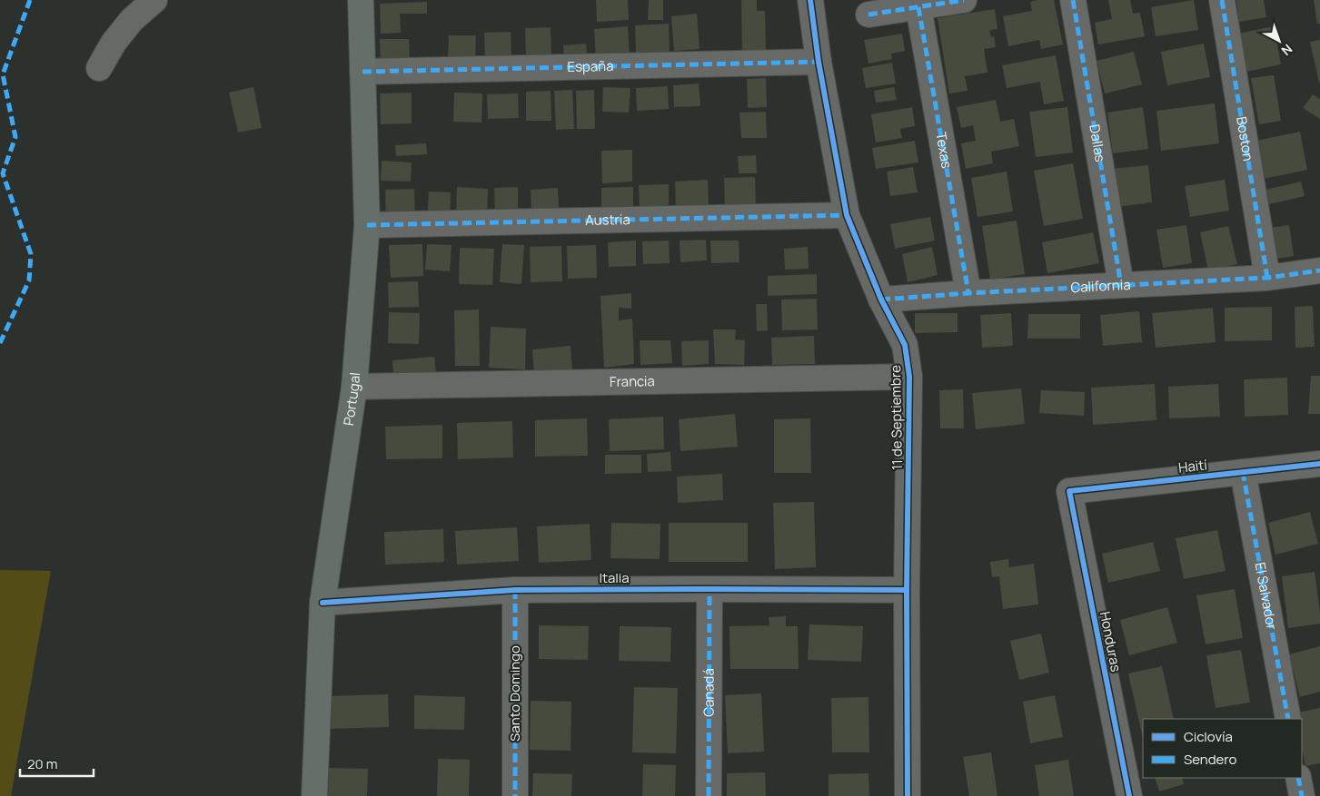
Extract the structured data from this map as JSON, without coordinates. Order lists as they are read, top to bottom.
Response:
{
  "streets": {
    "main road": ["Portugal"],
    "street": [
      "España",
      "Boston",
      "Dallas",
      "Texas",
      "Austria",
      "California",
      "Francia",
      "11 de Septiembre",
      "Haití",
      "Italia",
      "El Salvador",
      "Honduras",
      "Canadá",
      "Santo Domingo"
    ]
  },
  "crossings": [
    ["España", "Portugal"],
    ["España", "11 de Septiembre"],
    ["Boston", "California"],
    ["Dallas", "California"],
    ["Texas", "California"],
    ["Austria", "Portugal"],
    ["Austria", "11 de Septiembre"],
    ["California", "11 de Septiembre"],
    ["Francia", "Portugal"],
    ["Francia", "11 de Septiembre"],
    ["Portugal", "Italia"],
    ["11 de Septiembre", "Italia"],
    ["Haití", "El Salvador"],
    ["Haití", "Honduras"],
    ["Italia", "Canadá"],
    ["Italia", "Santo Domingo"]
  ],
  "legend": ["Ciclovía", "Sendero"],
  "scale_bar": "20 m",
  "north": "bottom right"
}
